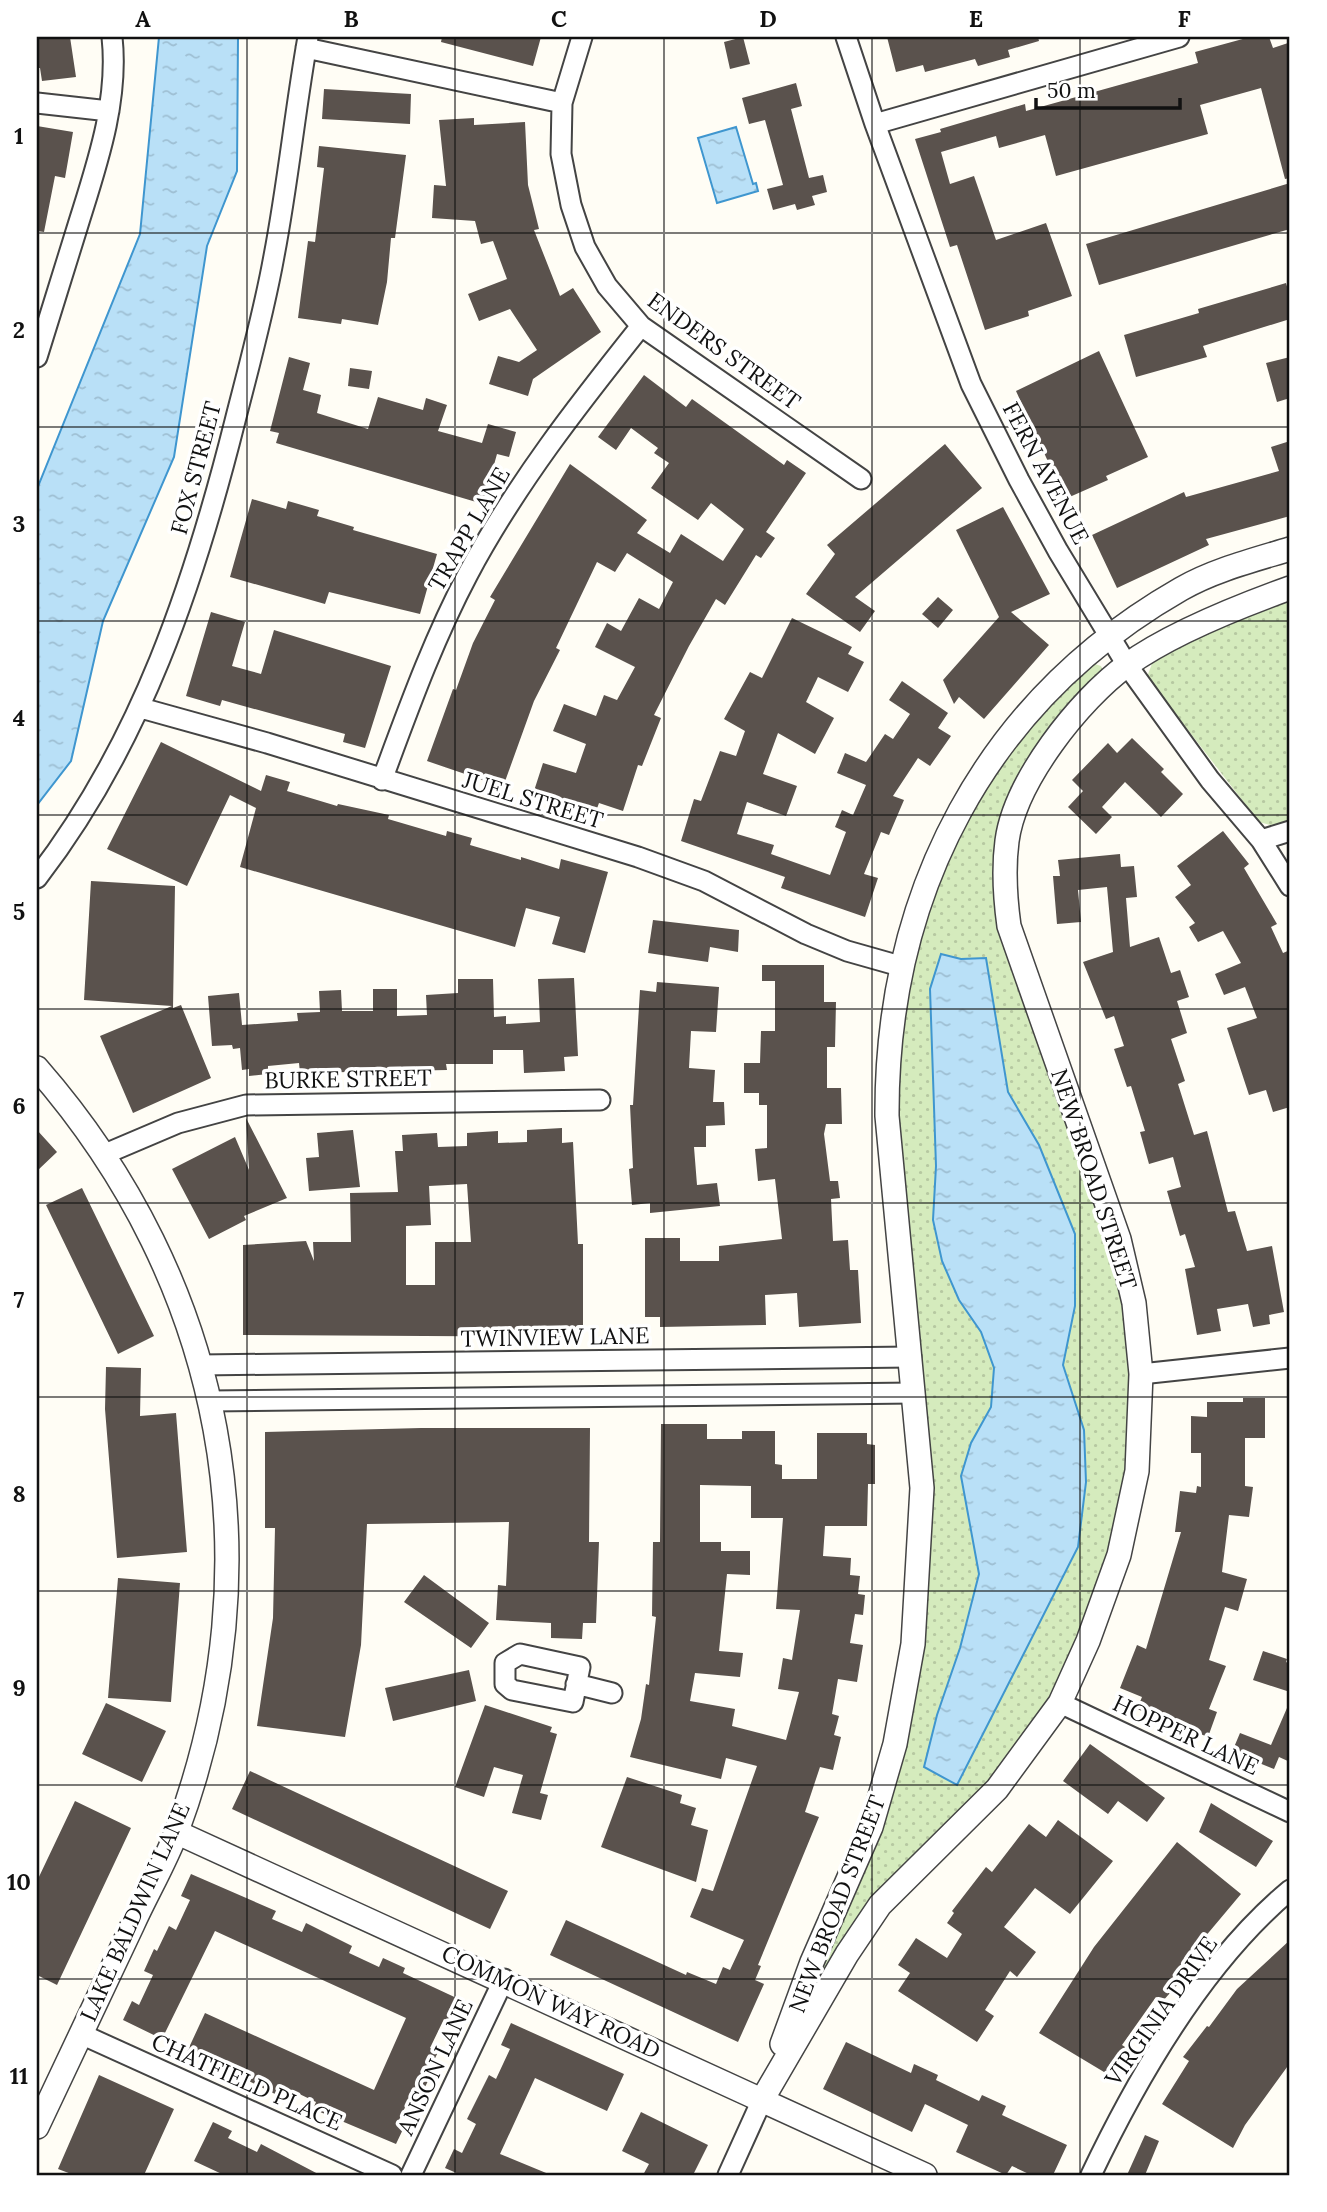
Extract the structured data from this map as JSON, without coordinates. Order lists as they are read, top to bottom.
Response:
{
  "streets": {
    "street": [
      "ENDERS STREET",
      "FOX STREET",
      "FERN AVENUE",
      "TRAPP LANE",
      "JUEL STREET",
      "BURKE STREET",
      "NEW BROAD STREET",
      "TWINVIEW LANE",
      "HOPPER LANE",
      "LAKE BALDWIN LANE",
      "COMMON WAY ROAD",
      "VIRGINIA DRIVE",
      "ANSON LANE",
      "CHATFIELD PLACE"
    ]
  },
  "crossings": [
    ["ENDERS STREET", "TRAPP LANE"],
    ["FOX STREET", "JUEL STREET"],
    ["FERN AVENUE", "NEW BROAD STREET"],
    ["TRAPP LANE", "JUEL STREET"],
    ["JUEL STREET", "NEW BROAD STREET"],
    ["BURKE STREET", "LAKE BALDWIN LANE"],
    ["NEW BROAD STREET", "TWINVIEW LANE"],
    ["NEW BROAD STREET", "HOPPER LANE"],
    ["NEW BROAD STREET", "COMMON WAY ROAD"],
    ["TWINVIEW LANE", "LAKE BALDWIN LANE"],
    ["LAKE BALDWIN LANE", "COMMON WAY ROAD"],
    ["LAKE BALDWIN LANE", "CHATFIELD PLACE"],
    ["COMMON WAY ROAD", "ANSON LANE"]
  ],
  "scale_bar": "50 m",
  "grid": {
    "columns": [
      "A",
      "B",
      "C",
      "D",
      "E",
      "F"
    ],
    "rows": [
      "1",
      "2",
      "3",
      "4",
      "5",
      "6",
      "7",
      "8",
      "9",
      "10",
      "11"
    ]
  }
}
